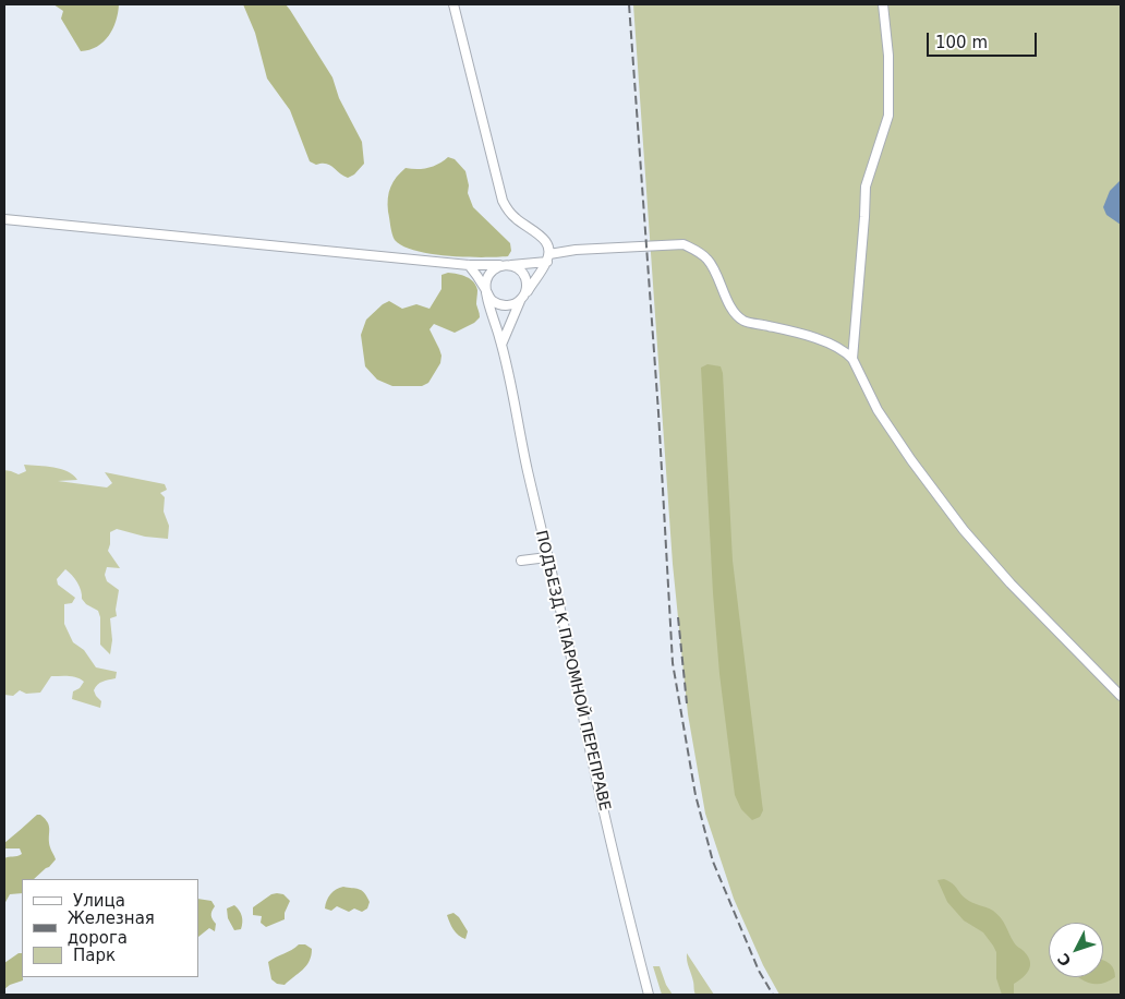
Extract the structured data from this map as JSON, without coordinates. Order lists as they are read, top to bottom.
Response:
{
  "streets": {
    "street": ["ПОДЪЕЗД К ПАРОМНОЙ ПЕРЕПРАВЕ"]
  },
  "legend": ["Улица", "Железная дорога", "Парк"],
  "scale_bar": "100 m",
  "north": "bottom left"
}
